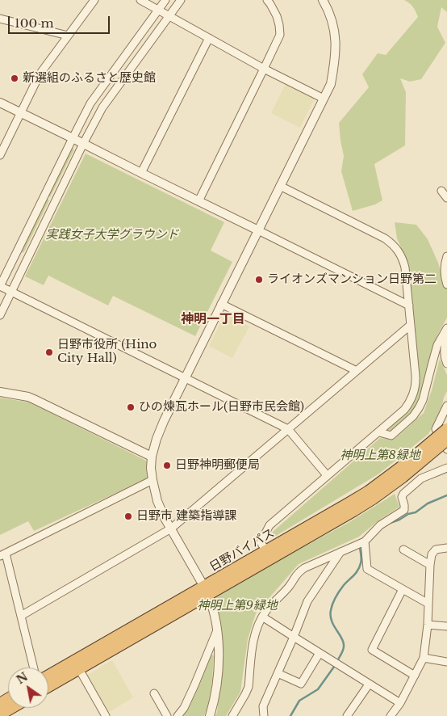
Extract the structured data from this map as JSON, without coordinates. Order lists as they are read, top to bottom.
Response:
{
  "streets": {
    "highway": ["日野バイパス"]
  },
  "districts": ["神明一丁目"],
  "parks": ["実践女子大学グラウンド", "神明上第8緑地", "神明上第9緑地"],
  "places": [
    "新選組のふるさと歴史館",
    "ライオンズマンション日野第二",
    "日野市役所 (Hino City Hall)",
    "ひの煉瓦ホール(日野市民会館)",
    "日野神明郵便局",
    "日野市 建築指導課"
  ],
  "scale_bar": "100 m",
  "north": "top left"
}
